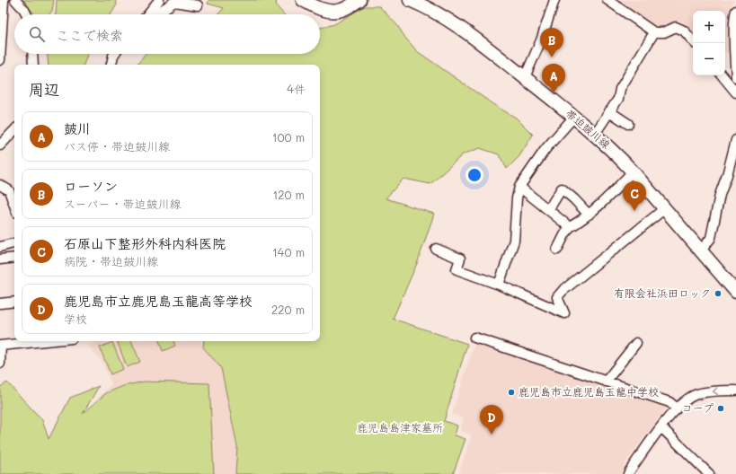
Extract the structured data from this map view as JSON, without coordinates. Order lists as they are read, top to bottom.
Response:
{
  "streets": {
    "street": ["帯迫皷川線"]
  },
  "parks": ["鹿児島島津家墓所"],
  "places": ["有限会社浜田ロック", "鹿児島市立鹿児島玉龍中学校", "コープ"],
  "page": {
    "map_buttons": ["+", "−"],
    "search": "ここで検索",
    "pins": [
      "B",
      "A",
      "C",
      "D"
    ],
    "heading": ["周辺", "4件"],
    "list": [
      {
        "mark": "A",
        "name": "皷川",
        "note": "バス停 · 帯迫皷川線",
        "value": "100 m"
      },
      {
        "mark": "B",
        "name": "ローソン",
        "note": "スーパー · 帯迫皷川線",
        "value": "120 m"
      },
      {
        "mark": "C",
        "name": "石原山下整形外科内科医院",
        "note": "病院 · 帯迫皷川線",
        "value": "140 m"
      },
      {
        "mark": "D",
        "name": "鹿児島市立鹿児島玉龍高等学校",
        "note": "学校",
        "value": "220 m"
      }
    ]
  }
}
